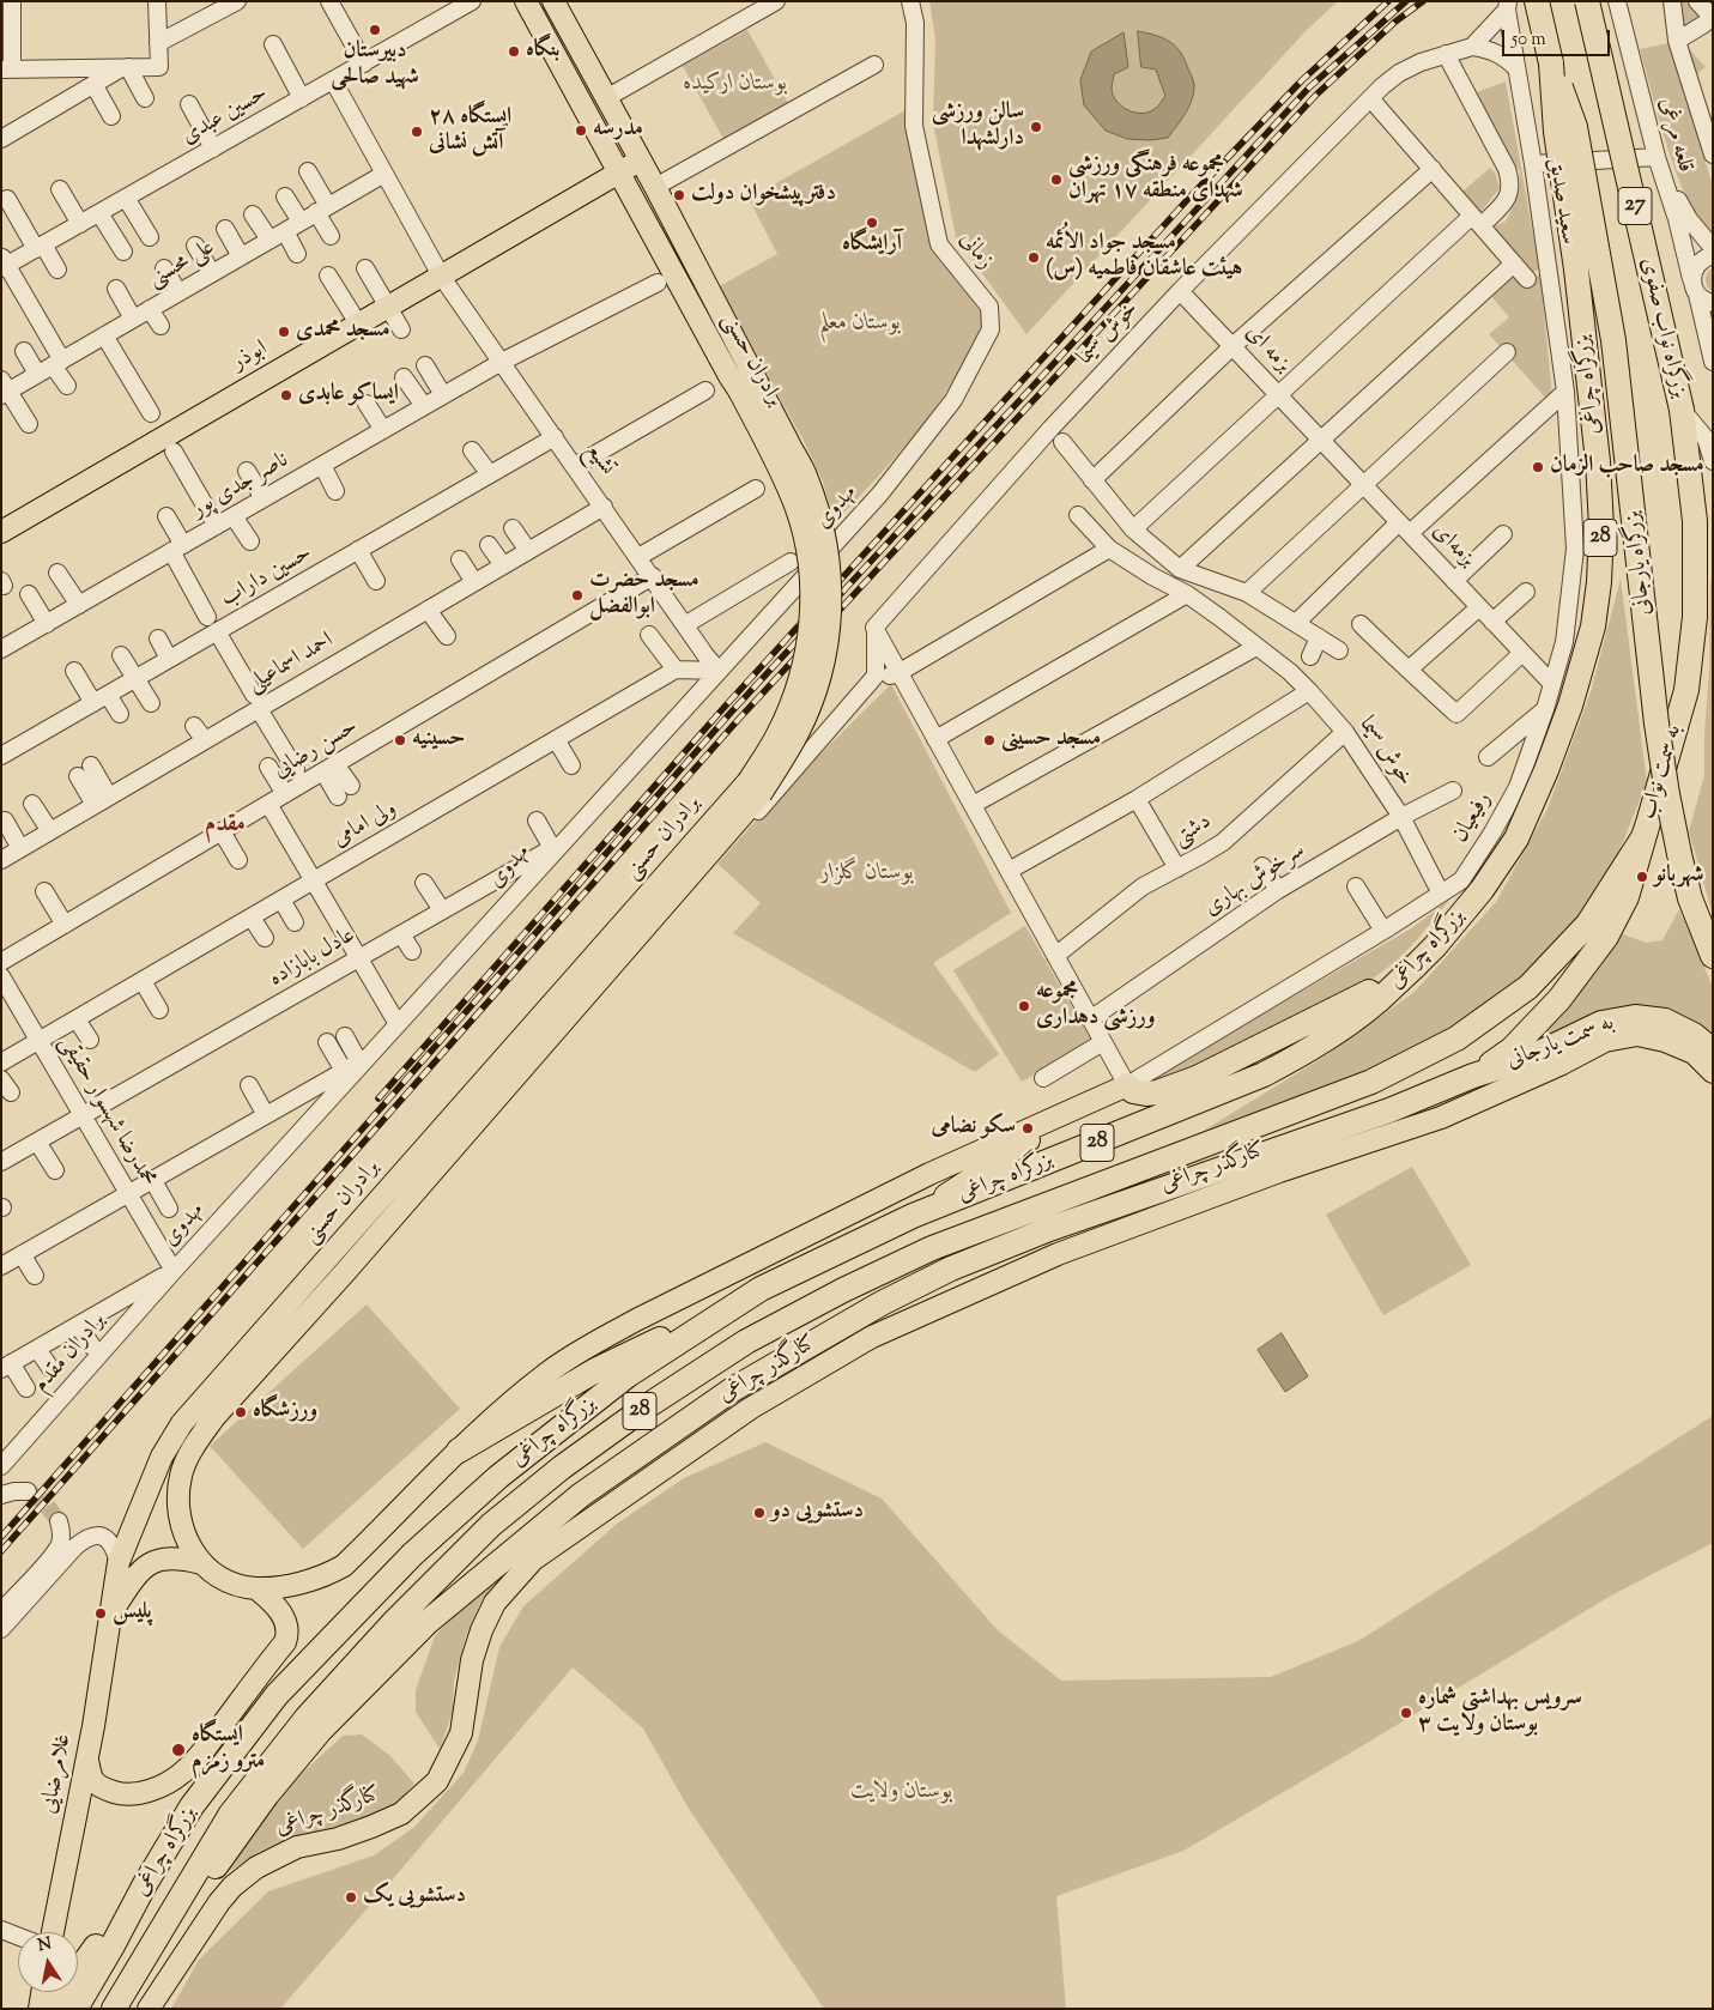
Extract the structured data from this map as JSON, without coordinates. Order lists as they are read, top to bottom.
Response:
{
  "streets": {
    "highway": [
      "27",
      "بزرگراه نواب صفوی",
      "بزرگراه چراغی",
      "28",
      "بزرگراه یارجانی",
      "به سمت نواب",
      "به سمت یارجانی"
    ],
    "main road": [
      "ابوذر",
      "برادران حسنی",
      "کنارگذر چراغی",
      "غلامرضایی"
    ],
    "street": [
      "حسین عبدی",
      "قلعه مرغی",
      "سعید صدیق",
      "زمانی",
      "علی محسنی",
      "خوش سیما",
      "بزمه ای",
      "تشیع",
      "ناصر جدی پور",
      "مهدوی",
      "بزمه‌ای",
      "حسین داراب",
      "احمد اسماعیلی",
      "حسن رضایی",
      "رفیعیان",
      "ولی امامی",
      "دشتی",
      "سرخوش بهاری",
      "عادل بابازاده",
      "محمدرضا شهسوار حقیقی",
      "برادران مقدم"
    ]
  },
  "crossings": [
    ["حسین عبدی", "تشیع"],
    ["سعید صدیق", "رفیعیان"],
    ["27", "بزرگراه نواب صفوی"],
    ["27", "بزرگراه چراغی"],
    ["27", "بزرگراه یارجانی"],
    ["27", "به سمت نواب"],
    ["زمانی", "مهدوی"],
    ["علی محسنی", "تشیع"],
    ["بزرگراه نواب صفوی", "به سمت نواب"],
    ["خوش سیما", "بزمه ای"],
    ["خوش سیما", "رفیعیان"],
    ["خوش سیما", "دشتی"],
    ["خوش سیما", "سرخوش بهاری"],
    ["بزمه ای", "بزمه‌ای"],
    ["ابوذر", "برادران حسنی"],
    ["ابوذر", "تشیع"],
    ["برادران حسنی", "غلامرضایی"],
    ["بزرگراه چراغی", "بزرگراه یارجانی"],
    ["بزرگراه چراغی", "به سمت نواب"],
    ["بزرگراه چراغی", "به سمت یارجانی"],
    ["تشیع", "ناصر جدی پور"],
    ["تشیع", "مهدوی"],
    ["تشیع", "حسین داراب"],
    ["تشیع", "احمد اسماعیلی"],
    ["تشیع", "حسن رضایی"],
    ["مهدوی", "عادل بابازاده"],
    ["مهدوی", "محمدرضا شهسوار حقیقی"],
    ["مهدوی", "برادران مقدم"],
    ["بزمه‌ای", "رفیعیان"],
    ["به سمت نواب", "به سمت یارجانی"],
    ["ولی امامی", "محمدرضا شهسوار حقیقی"],
    ["عادل بابازاده", "محمدرضا شهسوار حقیقی"],
    ["محمدرضا شهسوار حقیقی", "برادران مقدم"]
  ],
  "districts": ["مقدم"],
  "parks": [
    "بوستان ارکیده",
    "بوستان معلم",
    "بوستان گلزار",
    "بوستان ولایت"
  ],
  "places": [
    "دبیرستان شهید صالحی",
    "بنگاه",
    "سالن ورزشی دارلشهدا",
    "مدرسه",
    "ایستگاه ۲۸ آتش نشانی",
    "مجموعه فرهنگی ورزشی شهدای منطقه ۱۷ تهران",
    "دفترپیشخوان دولت",
    "آرایشگاه",
    "مسجد جواد الاُئمه هیئت عاشقان فاطمیه (س)",
    "مسجد محمدی",
    "ایساکو عابدی",
    "مسجد صاحب الزمان",
    "مسجد حضرت ابوالفضل",
    "حسینیه",
    "مسجد حسینی",
    "شهربانو",
    "مجموعه ورزشی دهداری",
    "سکو نضامی",
    "ورزشگاه",
    "دستشویی دو",
    "پلیس",
    "سرویس بهداشتی شماره ۳ بوستان ولایت",
    "ایستگاه مترو زمزم",
    "دستشویی یک"
  ],
  "scale_bar": "50 m",
  "north": "top"
}
